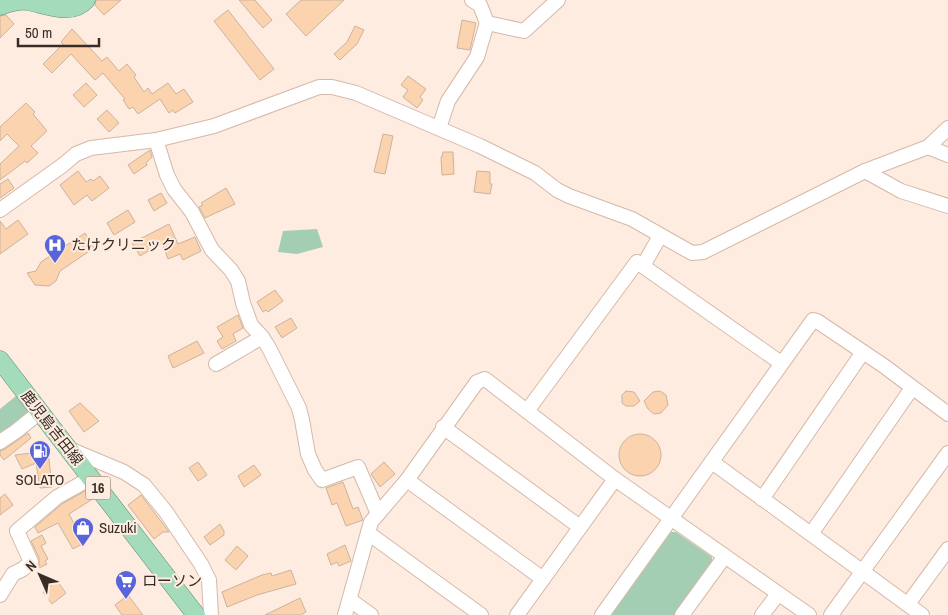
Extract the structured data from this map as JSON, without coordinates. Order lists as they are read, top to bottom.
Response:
{
  "streets": {
    "main road": ["鹿児島吉田線", "16"]
  },
  "places": {
    "hospital": ["たけクリニック"],
    "fuel station": ["SOLATO"],
    "shop": ["Suzuki"],
    "supermarket": ["ローソン"]
  },
  "scale_bar": "50 m",
  "north": "top left"
}
